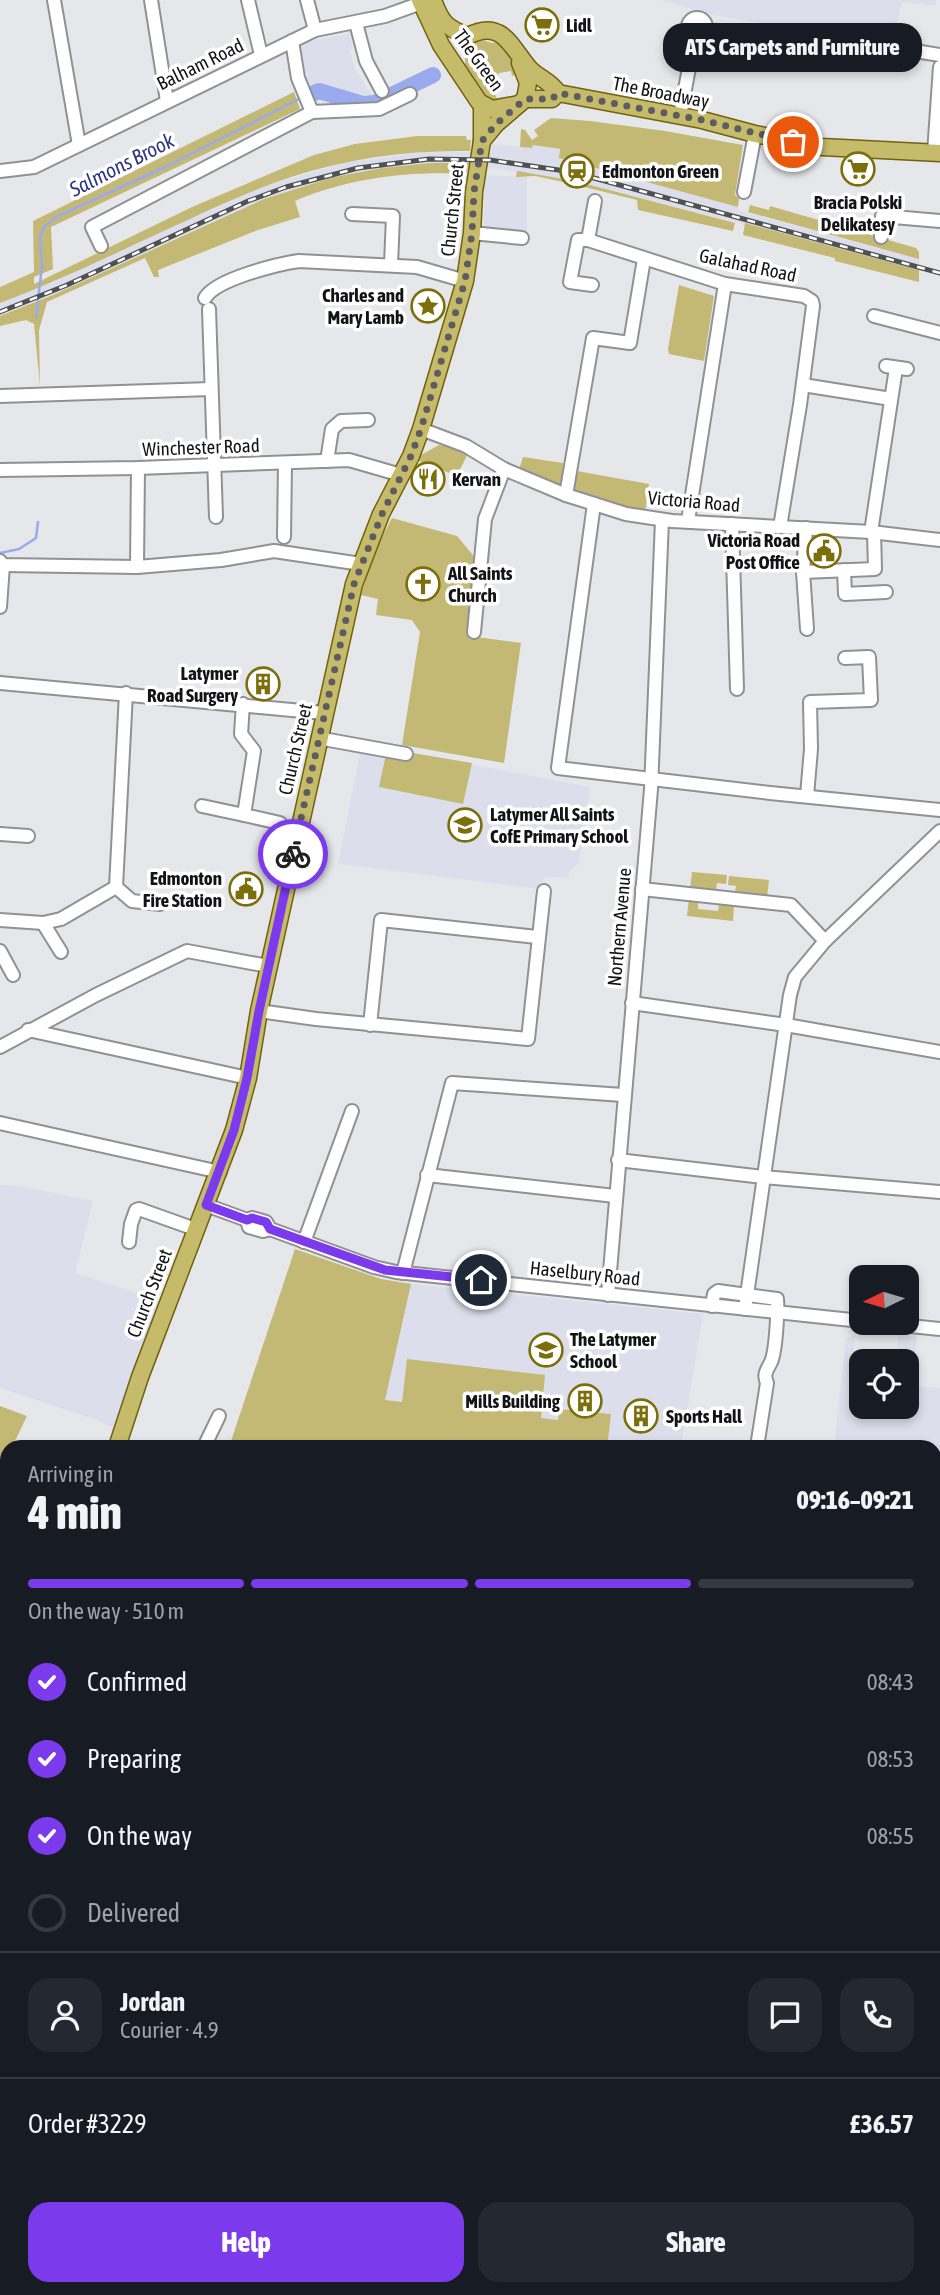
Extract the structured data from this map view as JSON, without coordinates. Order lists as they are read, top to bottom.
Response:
{
  "streets": {
    "main road": ["The Green", "The Broadway", "Church Street"],
    "street": [
      "Balham Road",
      "Galahad Road",
      "Winchester Road",
      "Victoria Road",
      "Northern Avenue",
      "Haselbury Road"
    ]
  },
  "crossings": [
    ["The Green", "Balham Road"],
    ["The Green", "The Broadway"],
    ["The Green", "Church Street"],
    ["The Broadway", "Church Street"],
    ["Church Street", "Winchester Road"],
    ["Church Street", "Victoria Road"],
    ["Church Street", "Haselbury Road"],
    ["Galahad Road", "Victoria Road"],
    ["Victoria Road", "Northern Avenue"],
    ["Northern Avenue", "Haselbury Road"]
  ],
  "water": ["Salmons Brook"],
  "places": {
    "supermarket": ["Lidl", "Bracia Polski Delikatesy"],
    "other": ["ATS Carpets and Furniture"],
    "station": ["Edmonton Green"],
    "place": ["Charles and Mary Lamb"],
    "restaurant": ["Kervan"],
    "public building": ["Victoria Road Post Office", "Edmonton Fire Station"],
    "church": ["All Saints Church"],
    "building": ["Latymer Road Surgery", "Mills Building", "Sports Hall"],
    "school or university": ["Latymer All Saints CofE Primary School", "The Latymer School"]
  },
  "north": "left",
  "page": {
    "bubble": "ATS Carpets and Furniture",
    "heading": ["4 min", "Arriving in", "09:16–09:21"],
    "panel": [
      "Jordan",
      "Courier · 4.9",
      "Order #3229",
      "£36.57"
    ],
    "bar": "On the way · 510 m",
    "list": [
      ["Confirmed", "08:43"],
      ["Preparing", "08:53"],
      ["On the way", "08:55"],
      "Delivered"
    ],
    "buttons": ["Help", "Share"]
  }
}
